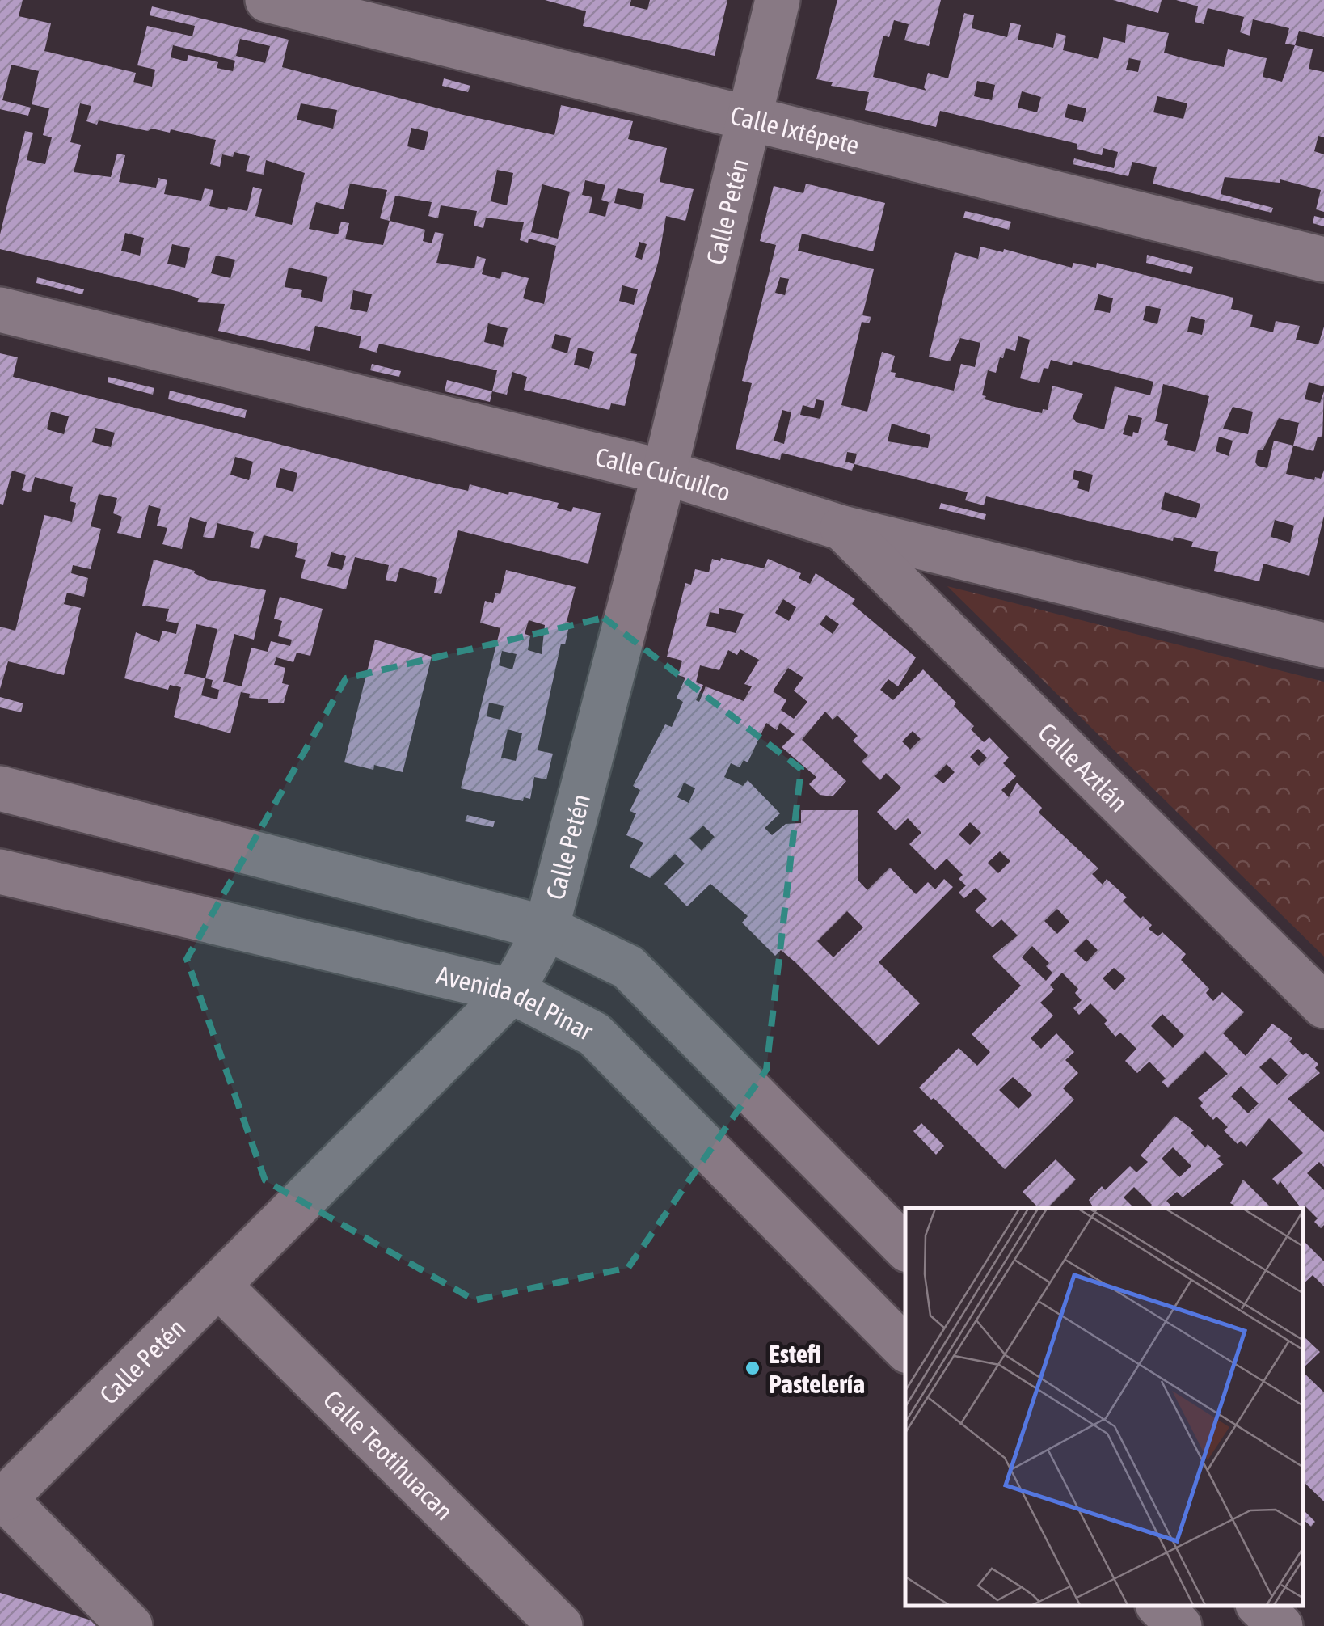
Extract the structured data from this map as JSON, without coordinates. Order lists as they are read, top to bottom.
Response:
{
  "streets": {
    "street": [
      "Calle Ixtépete",
      "Calle Petén",
      "Calle Cuicuilco",
      "Calle Aztlán",
      "Avenida del Pinar",
      "Calle Teotihuacan"
    ]
  },
  "crossings": [
    ["Calle Ixtépete", "Calle Petén"],
    ["Calle Petén", "Calle Cuicuilco"],
    ["Calle Petén", "Avenida del Pinar"],
    ["Calle Petén", "Calle Teotihuacan"],
    ["Calle Cuicuilco", "Calle Aztlán"]
  ],
  "places": ["Estefi Pastelería"]
}
